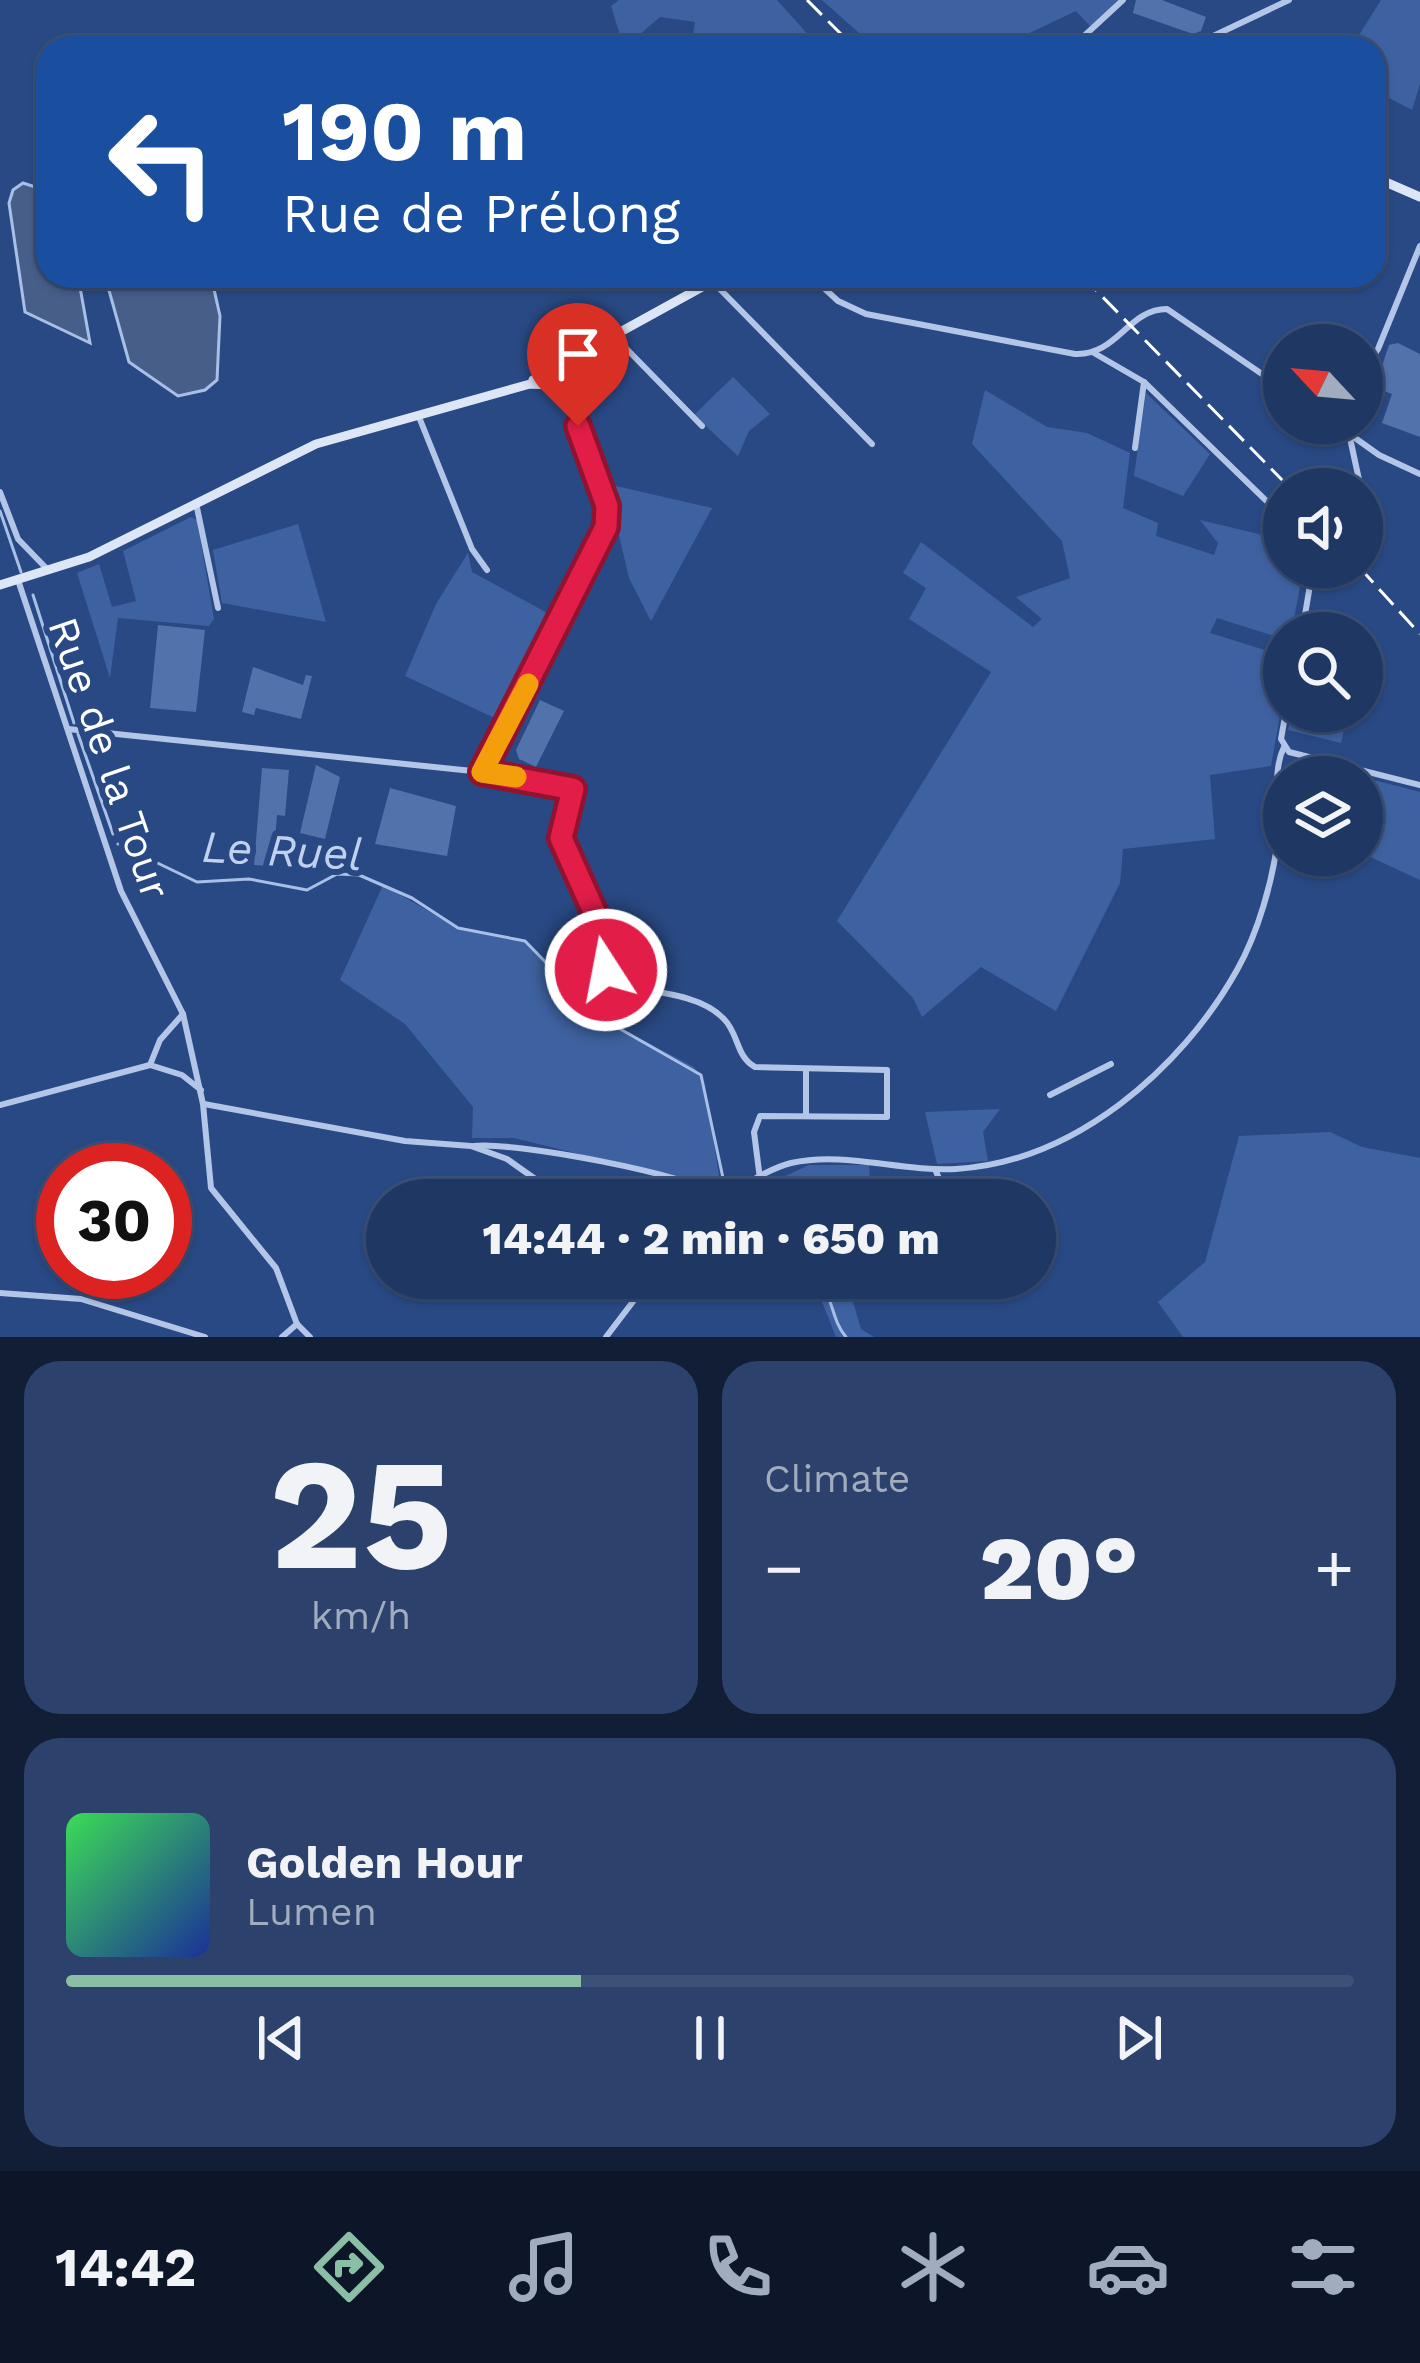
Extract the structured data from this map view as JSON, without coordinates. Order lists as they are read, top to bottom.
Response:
{
  "streets": {
    "street": ["Rue de la Tour"]
  },
  "water": ["Le Ruel"],
  "north": "top left",
  "page": {
    "turn": ["190 m", "Rue de Prélong"],
    "limit": "30",
    "trip": "14:44 · 2 min · 650 m",
    "tile": [
      ["25", "km/h"],
      "Climate"
    ],
    "heat": ["−", "20°", "+"],
    "song": ["Golden Hour", "Lumen"],
    "tabs": "14:42"
  }
}
